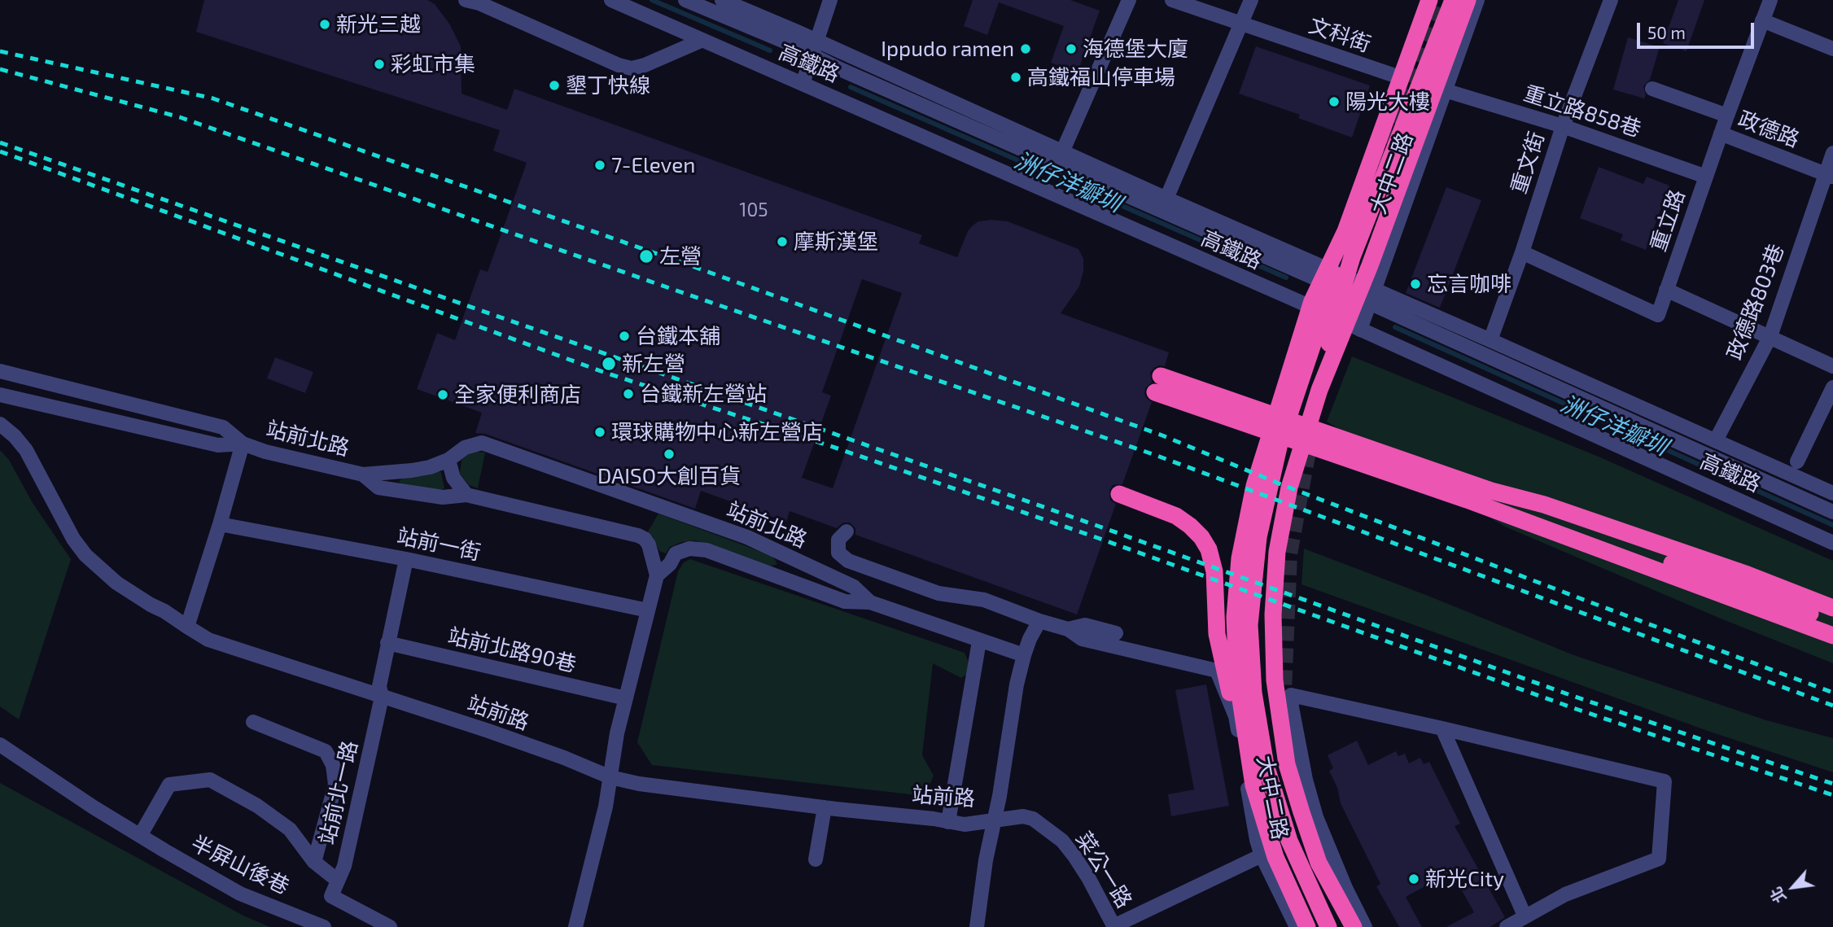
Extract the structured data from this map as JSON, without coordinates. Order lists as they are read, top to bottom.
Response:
{
  "streets": {
    "street": [
      "文科街",
      "高鐵路",
      "重立路858巷",
      "政德路",
      "重文街",
      "大中二路",
      "重立路",
      "政德路803巷",
      "站前北路",
      "站前一街",
      "站前北路90巷",
      "站前路",
      "站前北一路",
      "半屏山後巷",
      "菜公一路"
    ]
  },
  "crossings": [
    ["文科街", "大中二路"],
    ["高鐵路", "重文街"],
    ["高鐵路", "大中二路"],
    ["高鐵路", "政德路803巷"],
    ["重立路858巷", "重文街"],
    ["重立路858巷", "大中二路"],
    ["重立路858巷", "重立路"],
    ["政德路", "重立路"],
    ["政德路", "政德路803巷"],
    ["重文街", "重立路"],
    ["站前北路", "站前一街"],
    ["站前北路", "站前北路90巷"],
    ["站前北路", "站前路"],
    ["站前一街", "站前北一路"],
    ["站前北路90巷", "站前北一路"],
    ["站前路", "站前北一路"],
    ["站前路", "菜公一路"],
    ["站前北一路", "半屏山後巷"]
  ],
  "water": ["洲仔洋瓣圳"],
  "places": [
    "新光三越",
    "Ippudo ramen",
    "海德堡大廈",
    "彩虹市集",
    "高鐵福山停車場",
    "墾丁快線",
    "陽光大樓",
    "7-Eleven",
    "摩斯漢堡",
    "左營",
    "忘言咖啡",
    "台鐵本舖",
    "新左營",
    "台鐵新左營站",
    "全家便利商店",
    "環球購物中心新左營店",
    "DAISO大創百貨",
    "新光City"
  ],
  "house_numbers": ["105"],
  "scale_bar": "50 m",
  "north": "bottom left"
}
